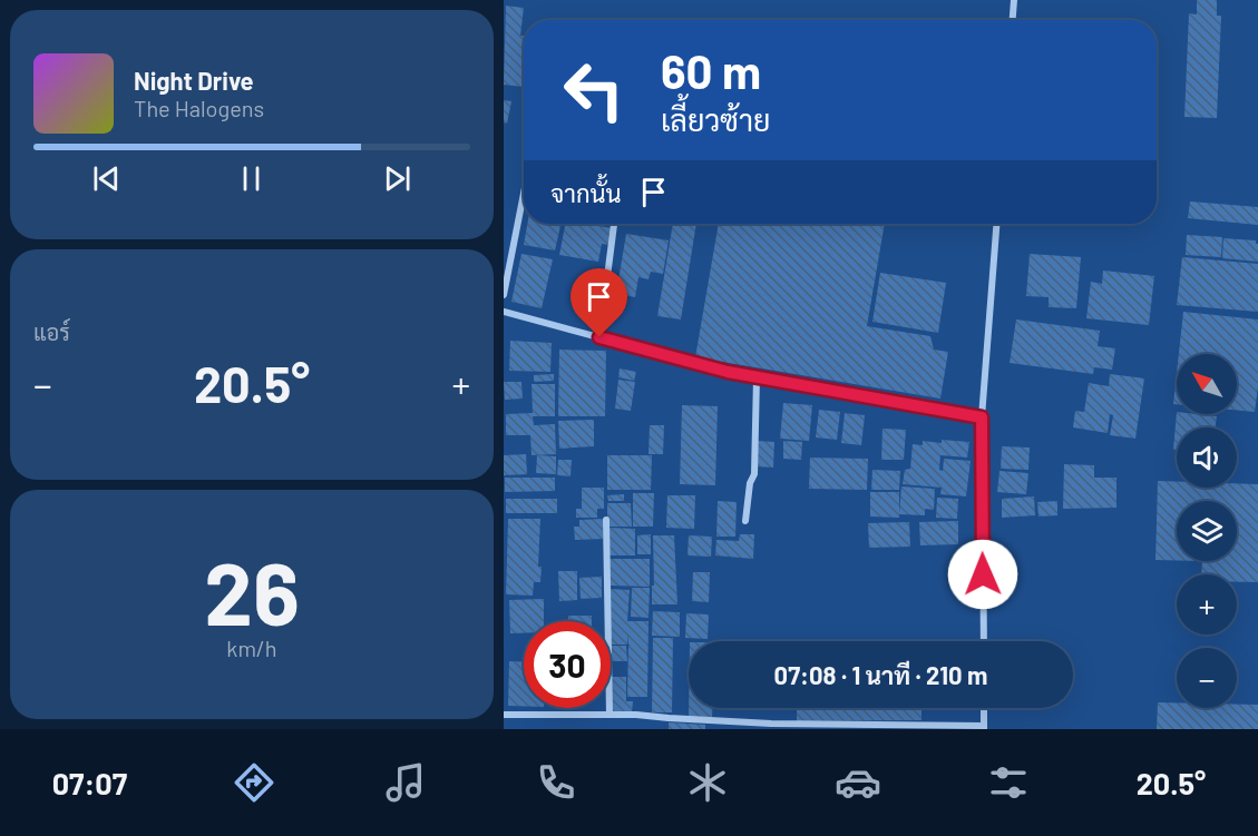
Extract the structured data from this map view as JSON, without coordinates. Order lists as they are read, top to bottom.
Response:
{
  "north": "top left",
  "page": {
    "turn": ["60 m", "เลี้ยวซ้าย"],
    "song": ["Night Drive", "The Halogens"],
    "then": "จากนั้น",
    "tile": [
      "แอร์",
      ["26", "km/h"]
    ],
    "map_buttons": ["+", "−"],
    "heat": ["−", "20.5°", "+"],
    "limit": "30",
    "trip": "07:08 · 1 นาที · 210 m",
    "tabs": ["07:07", "20.5°"]
  }
}
